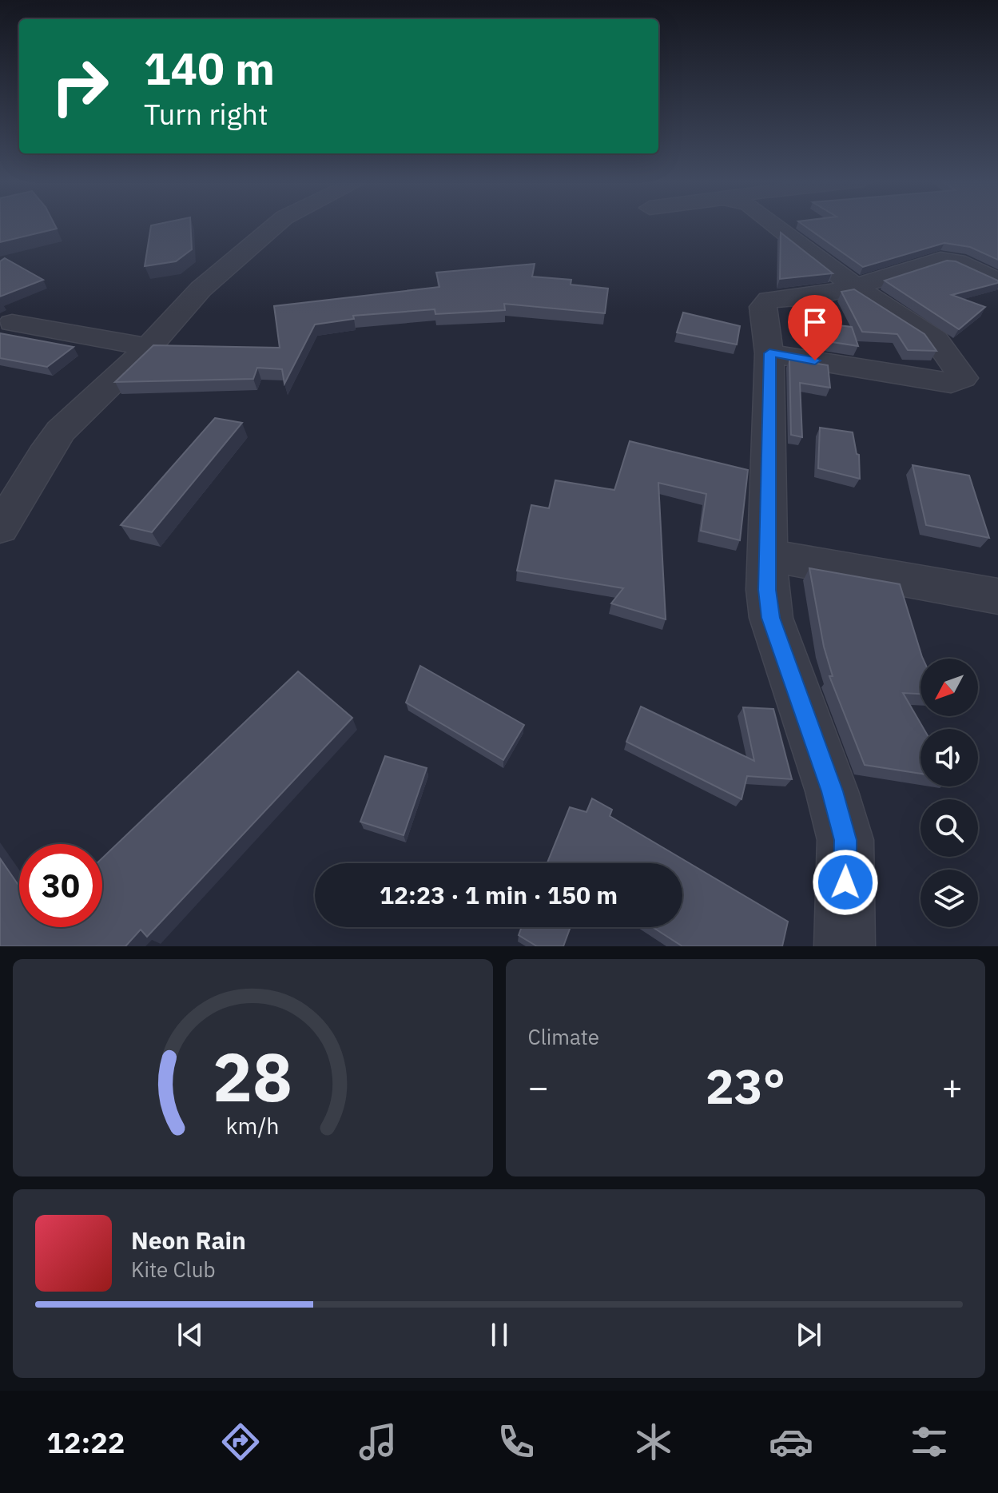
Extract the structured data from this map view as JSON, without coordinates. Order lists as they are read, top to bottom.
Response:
{
  "north": "bottom left",
  "page": {
    "turn": ["140 m", "Turn right"],
    "limit": "30",
    "trip": "12:23 · 1 min · 150 m",
    "tile": "Climate",
    "heat": ["−", "23°", "+"],
    "song": ["Neon Rain", "Kite Club"],
    "tabs": "12:22",
    "gauge": ["28", "km/h"]
  }
}
